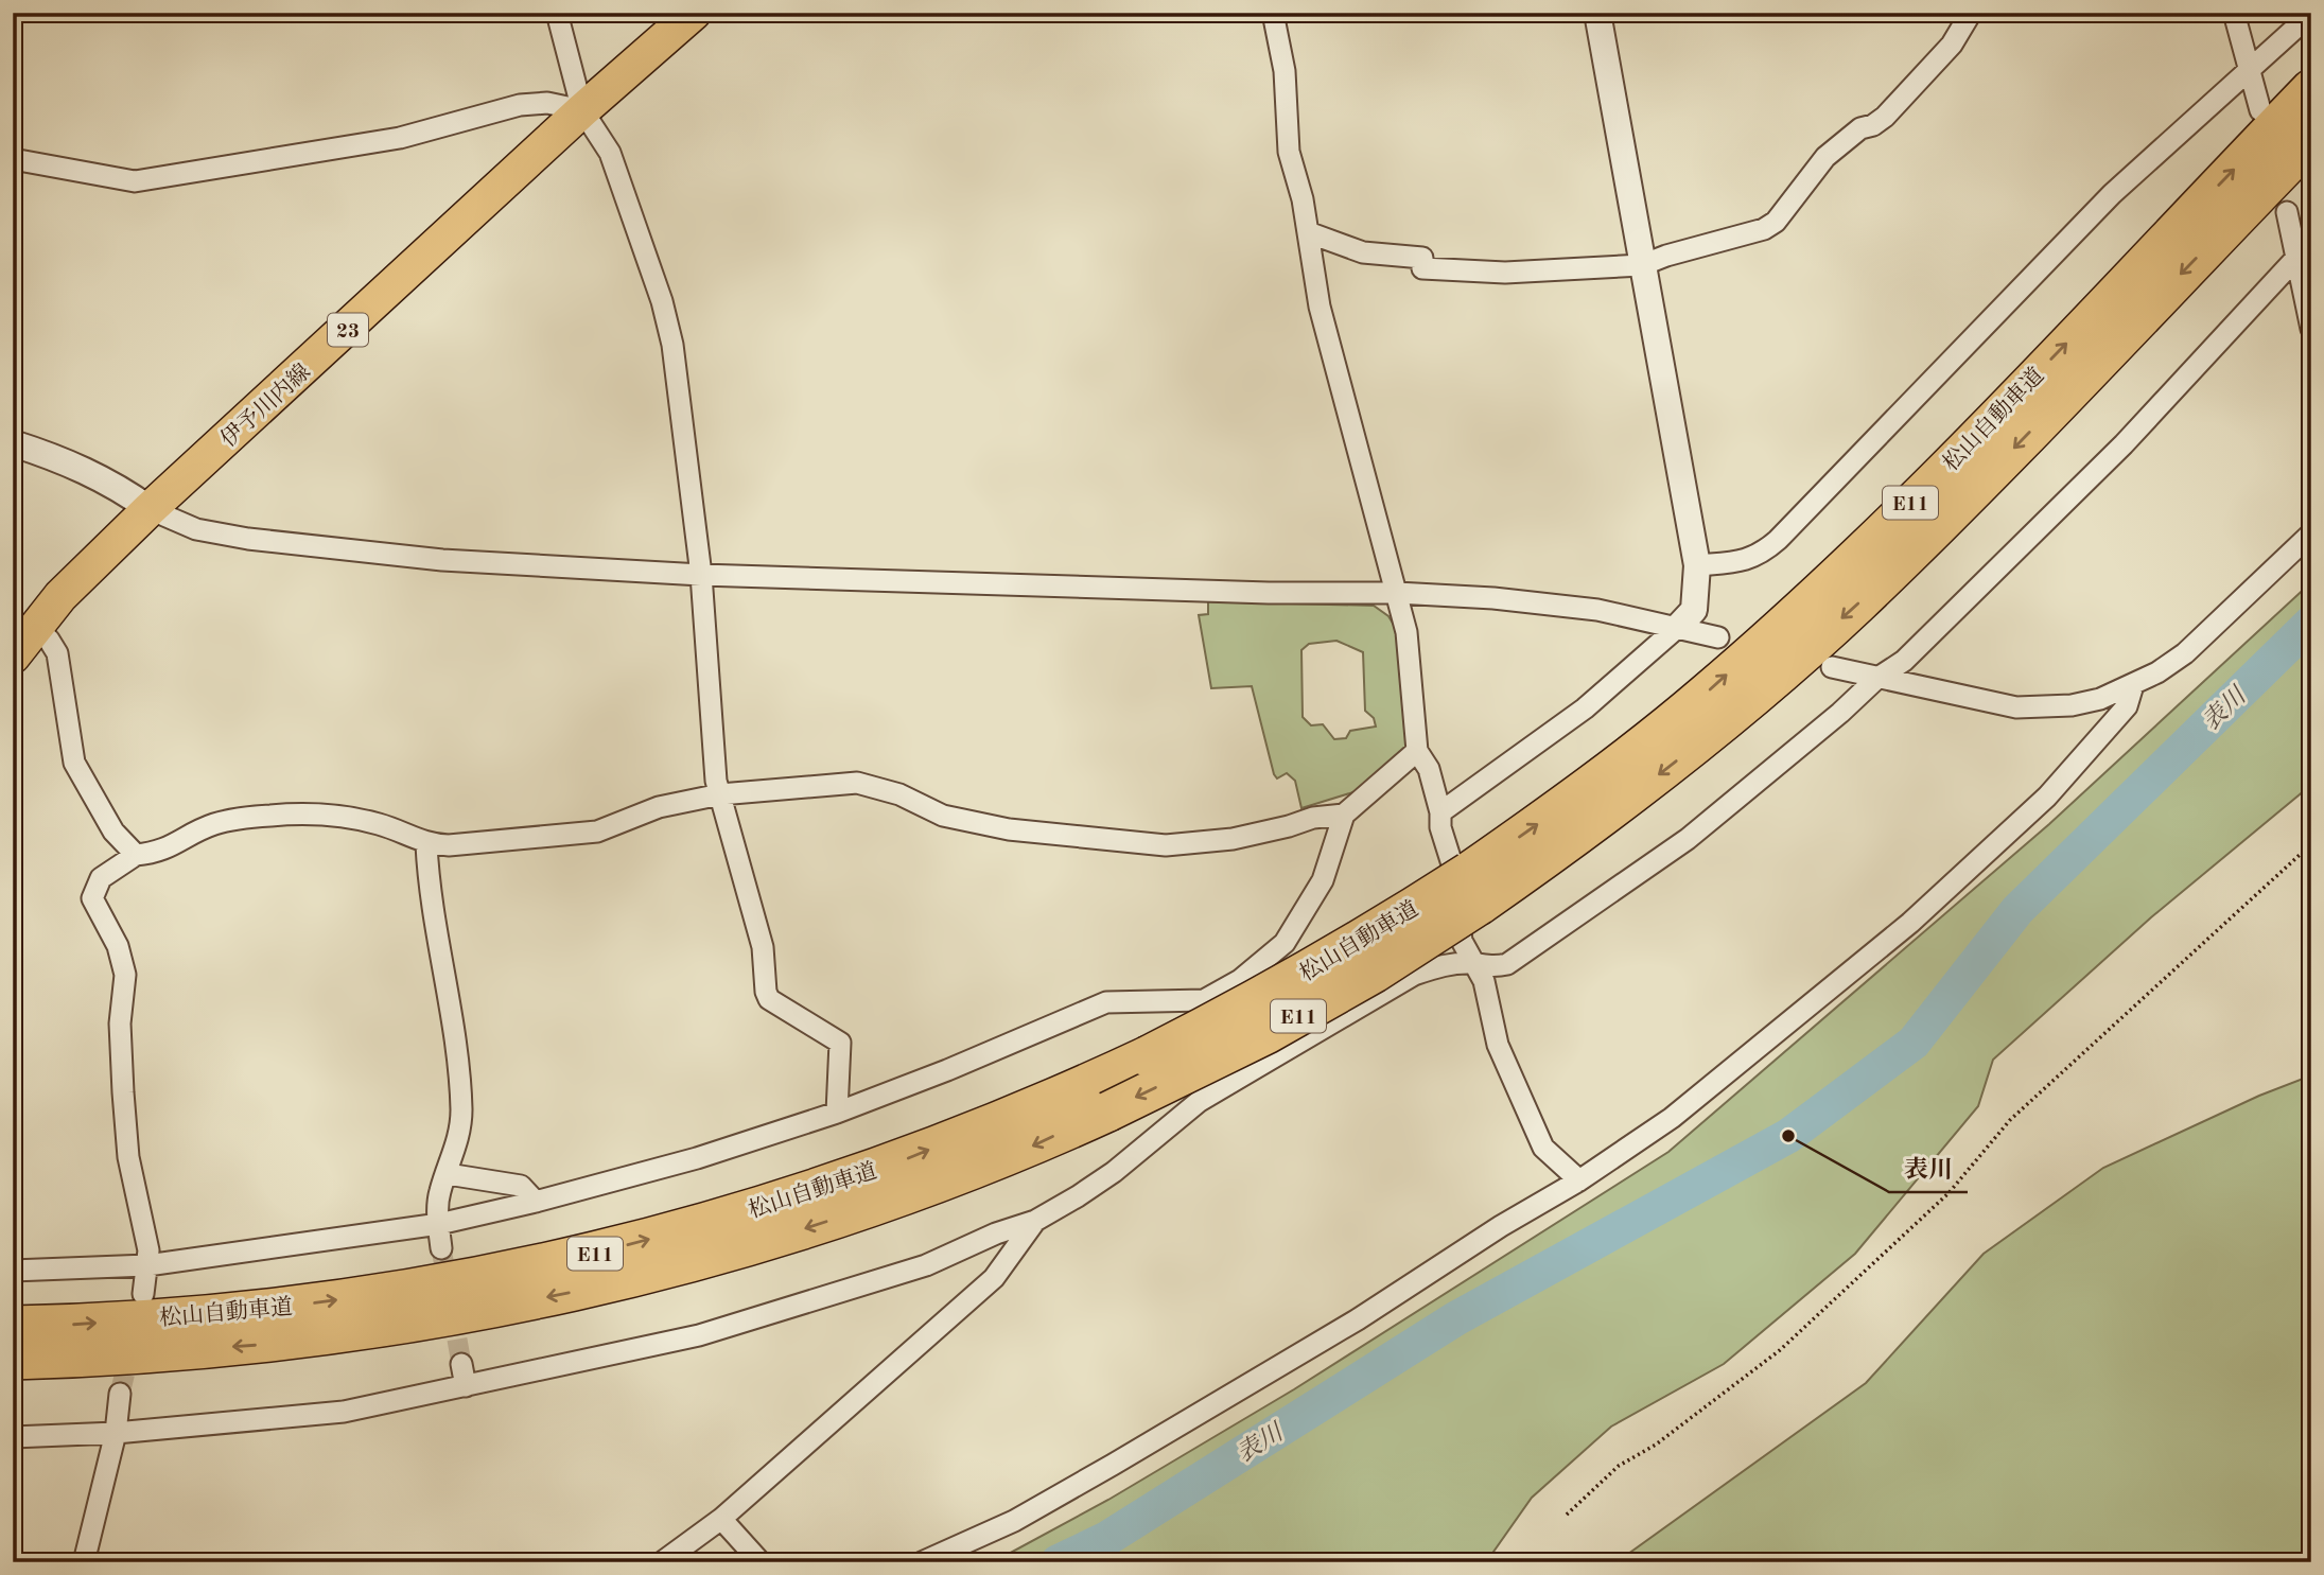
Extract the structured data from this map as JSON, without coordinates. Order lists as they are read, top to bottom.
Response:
{
  "streets": {
    "highway": ["松山自動車道", "E11"],
    "main road": ["23", "伊予川内線"]
  },
  "water": ["表川"],
  "places": ["表川"]
}
